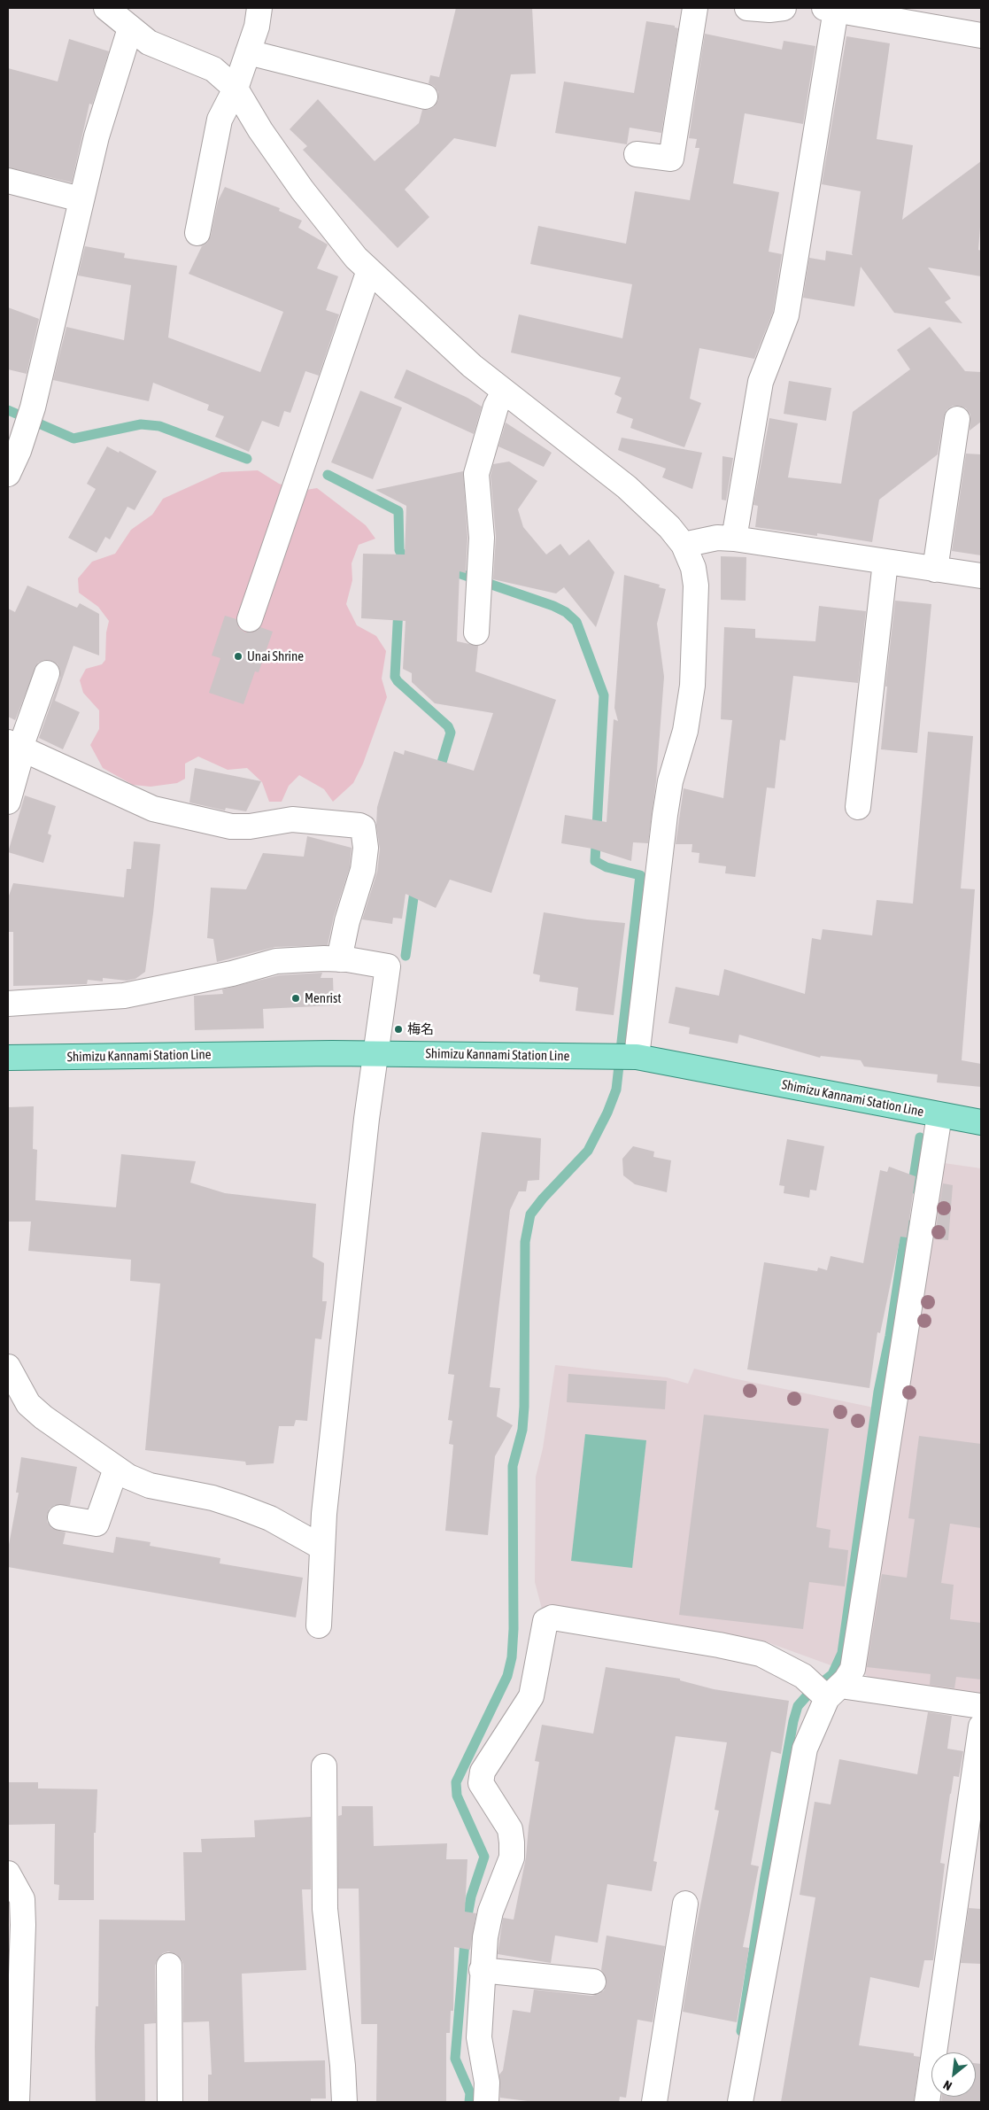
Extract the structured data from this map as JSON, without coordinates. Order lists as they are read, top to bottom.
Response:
{
  "streets": {
    "main road": ["Shimizu Kannami Station Line"]
  },
  "places": ["Unai Shrine", "Menrist", "梅名"],
  "north": "bottom left"
}
